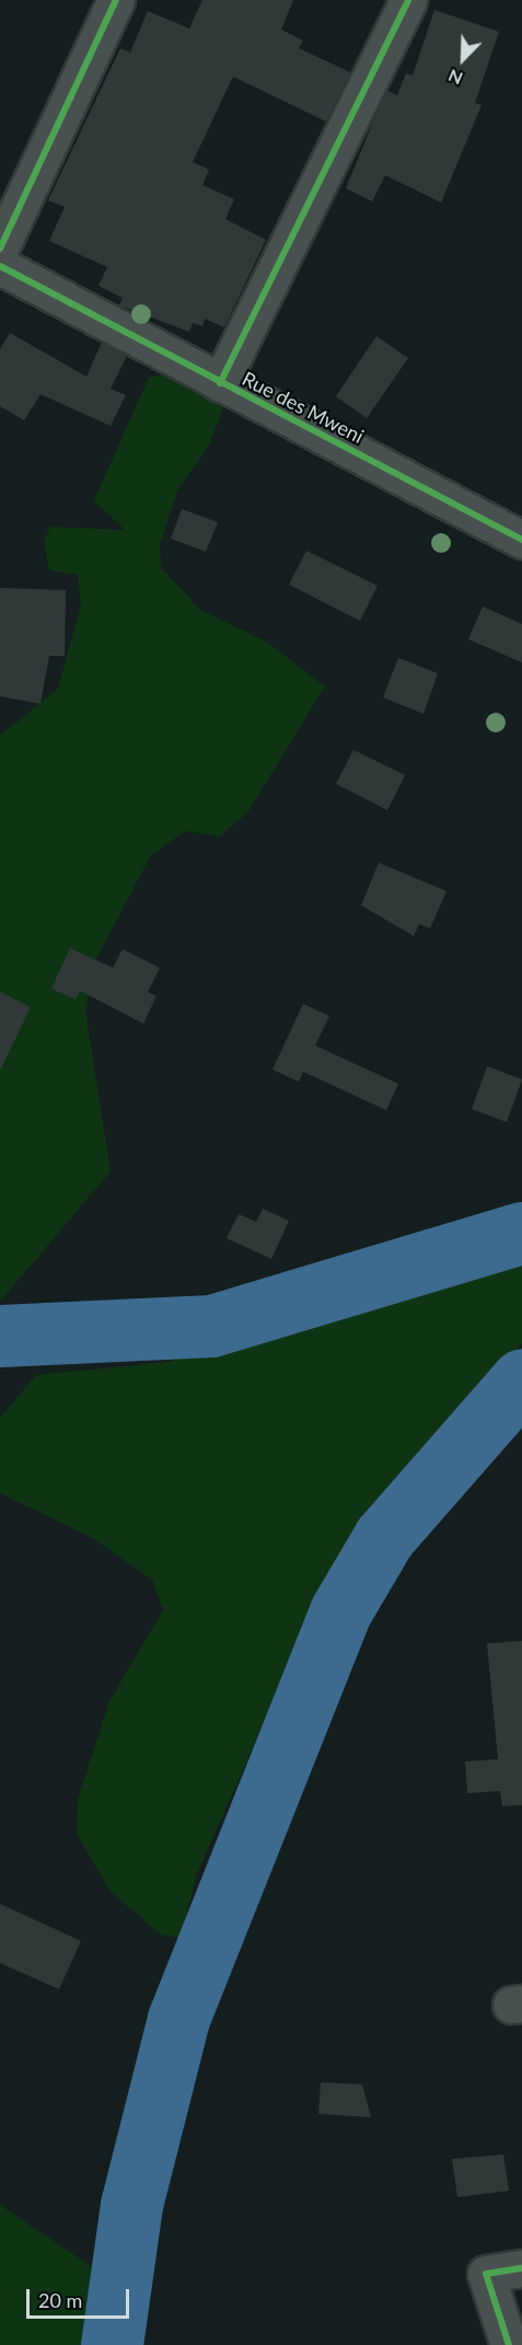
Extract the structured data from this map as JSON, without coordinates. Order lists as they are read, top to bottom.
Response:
{
  "streets": {
    "street": ["Rue des Mweni"]
  },
  "scale_bar": "20 m",
  "north": "bottom left"
}
